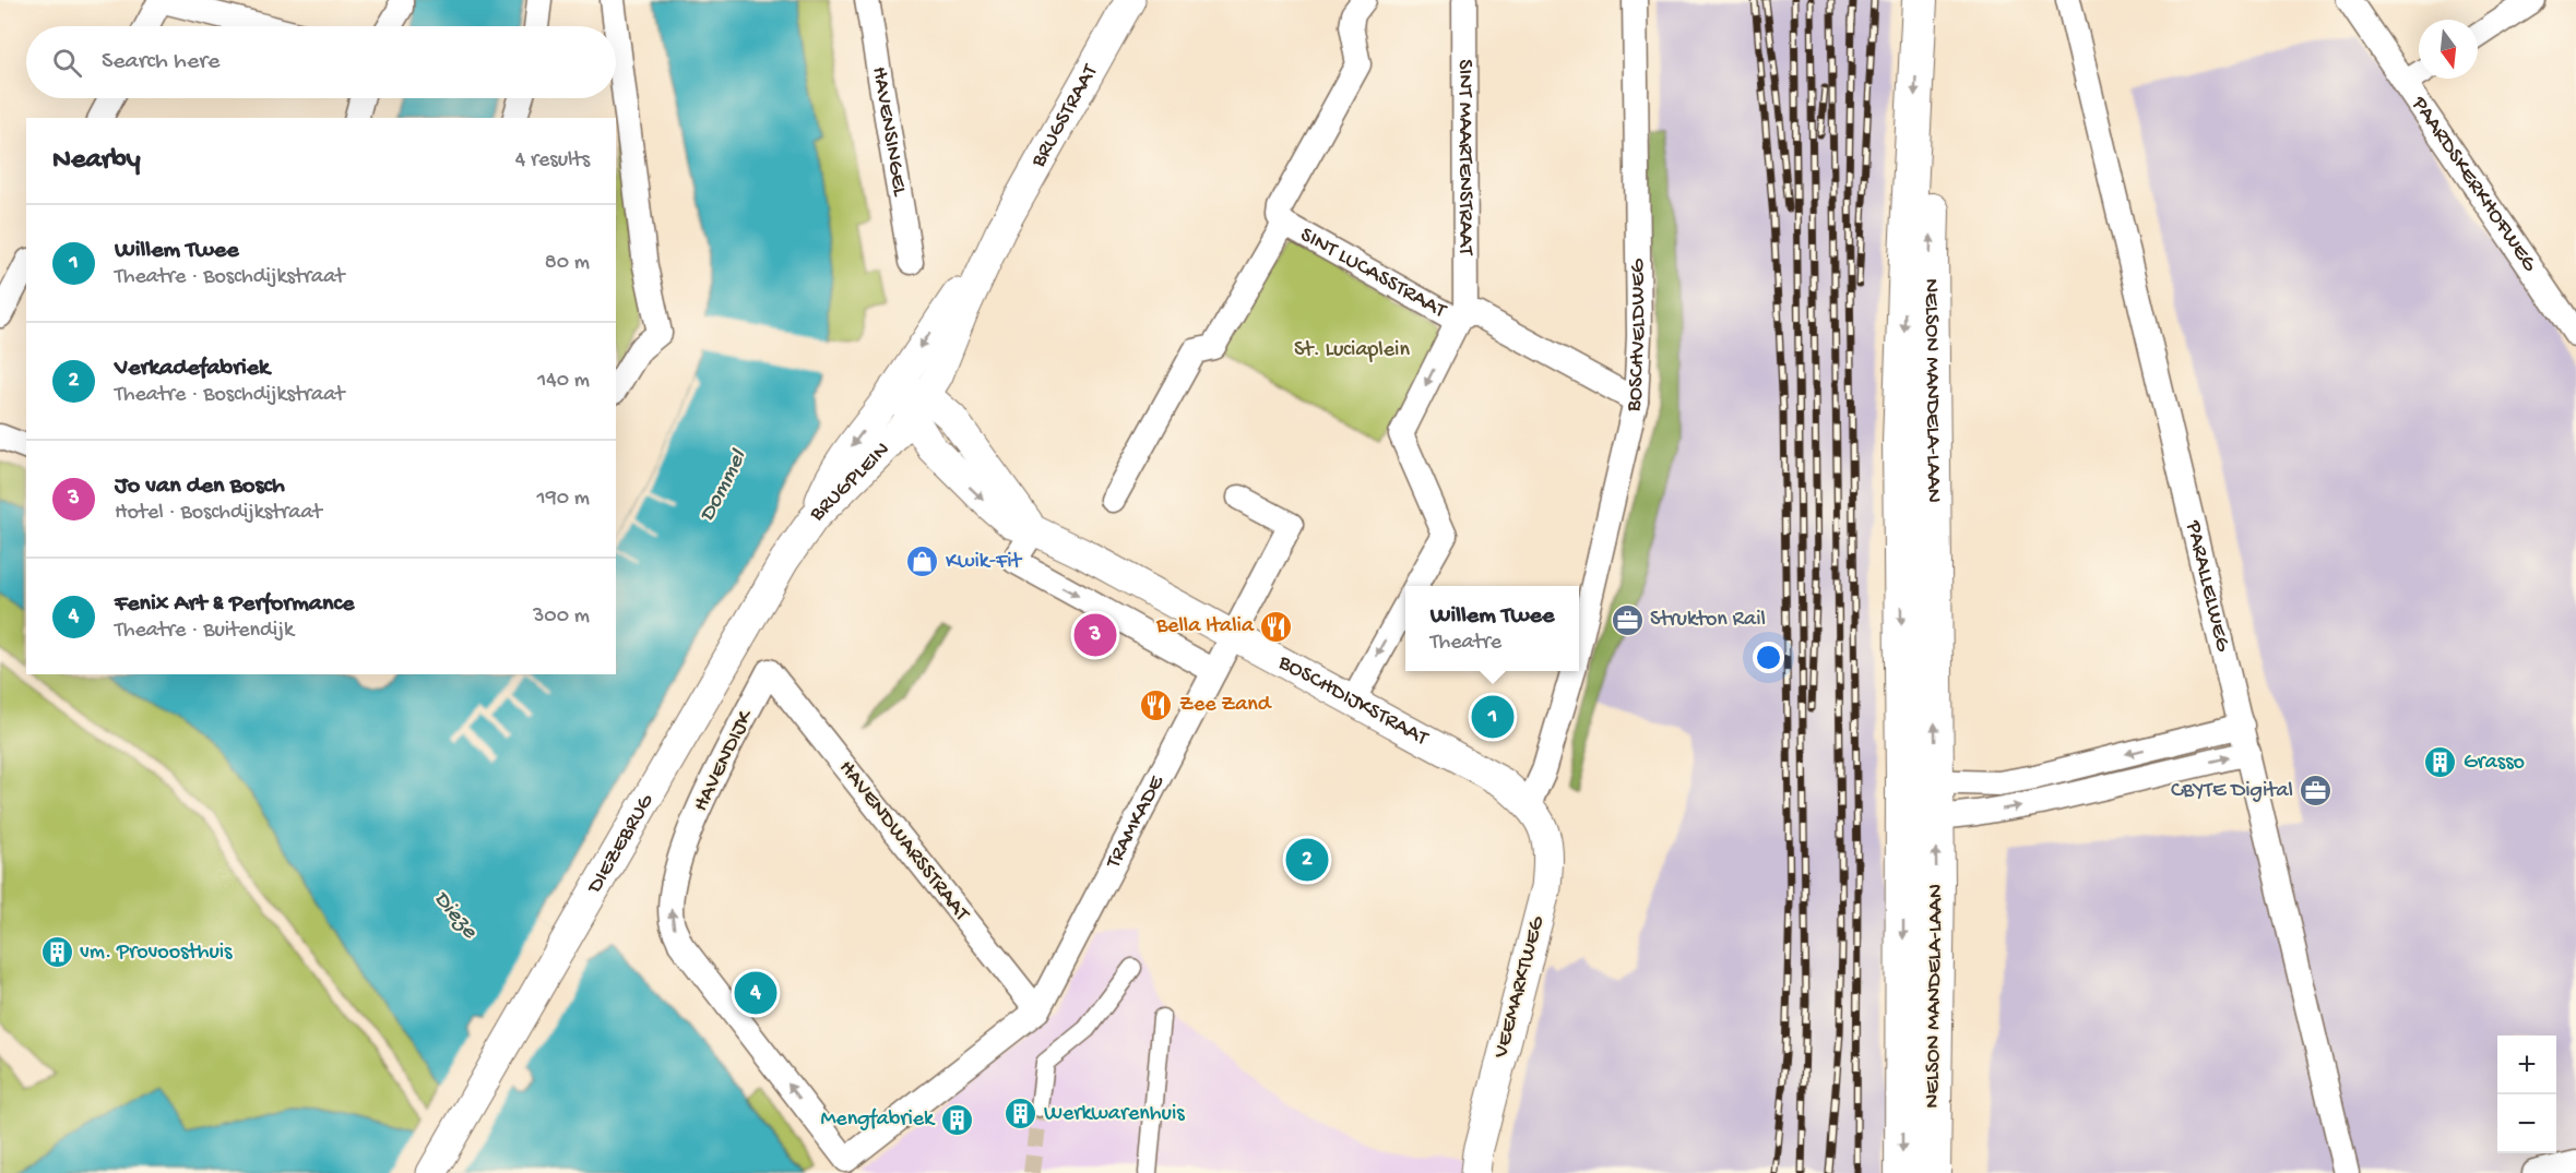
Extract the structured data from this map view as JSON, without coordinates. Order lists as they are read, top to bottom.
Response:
{
  "streets": {
    "main road": ["NELSON MANDELA-LAAN"],
    "street": [
      "BRUGSTRAAT",
      "HAVENSINGEL",
      "SINT MAARTENSTRAAT",
      "PAARDSKERKHOFWEG",
      "SINT LUCASSTRAAT",
      "BOSCHVELDWEG",
      "BRUGPLEIN",
      "PARALLELWEG",
      "BOSCHDIJKSTRAAT",
      "HAVENDIJK",
      "TRAMKADE",
      "HAVENDWARSSTRAAT",
      "DIEZEBRUG",
      "VEEMARKTWEG"
    ]
  },
  "crossings": [
    ["BRUGSTRAAT", "BRUGPLEIN"],
    ["SINT MAARTENSTRAAT", "SINT LUCASSTRAAT"],
    ["SINT LUCASSTRAAT", "BOSCHVELDWEG"],
    ["BOSCHVELDWEG", "BOSCHDIJKSTRAAT"],
    ["BOSCHVELDWEG", "VEEMARKTWEG"],
    ["BRUGPLEIN", "BOSCHDIJKSTRAAT"],
    ["BRUGPLEIN", "DIEZEBRUG"],
    ["BOSCHDIJKSTRAAT", "TRAMKADE"],
    ["BOSCHDIJKSTRAAT", "VEEMARKTWEG"],
    ["HAVENDIJK", "HAVENDWARSSTRAAT"],
    ["TRAMKADE", "HAVENDWARSSTRAAT"]
  ],
  "one_way": ["HAVENDIJK"],
  "water": ["Dommel", "Dieze"],
  "parks": ["St. Luciaplein"],
  "places": {
    "shop": ["Kwik-Fit"],
    "office": ["Strukton Rail", "CBYTE Digital"],
    "restaurant": ["Bella Italia", "Zee Zand"],
    "building": [
      "Grasso",
      "vm. Provoosthuis",
      "Werkwarenhuis",
      "Mengfabriek"
    ]
  },
  "north": "bottom",
  "page": {
    "search": "Search here",
    "heading": ["Nearby", "4 results"],
    "list": [
      {
        "mark": "1",
        "name": "Willem Twee",
        "note": "Theatre · Boschdijkstraat",
        "value": "80 m"
      },
      {
        "mark": "2",
        "name": "Verkadefabriek",
        "note": "Theatre · Boschdijkstraat",
        "value": "140 m"
      },
      {
        "mark": "3",
        "name": "Jo van den Bosch",
        "note": "Hotel · Boschdijkstraat",
        "value": "190 m"
      },
      {
        "mark": "4",
        "name": "Fenix Art & Performance",
        "note": "Theatre · Buitendijk",
        "value": "300 m"
      }
    ],
    "popup": ["Willem Twee", "Theatre"],
    "pins": [
      "3",
      "1",
      "2",
      "4"
    ],
    "map_buttons": ["+", "−"]
  }
}
